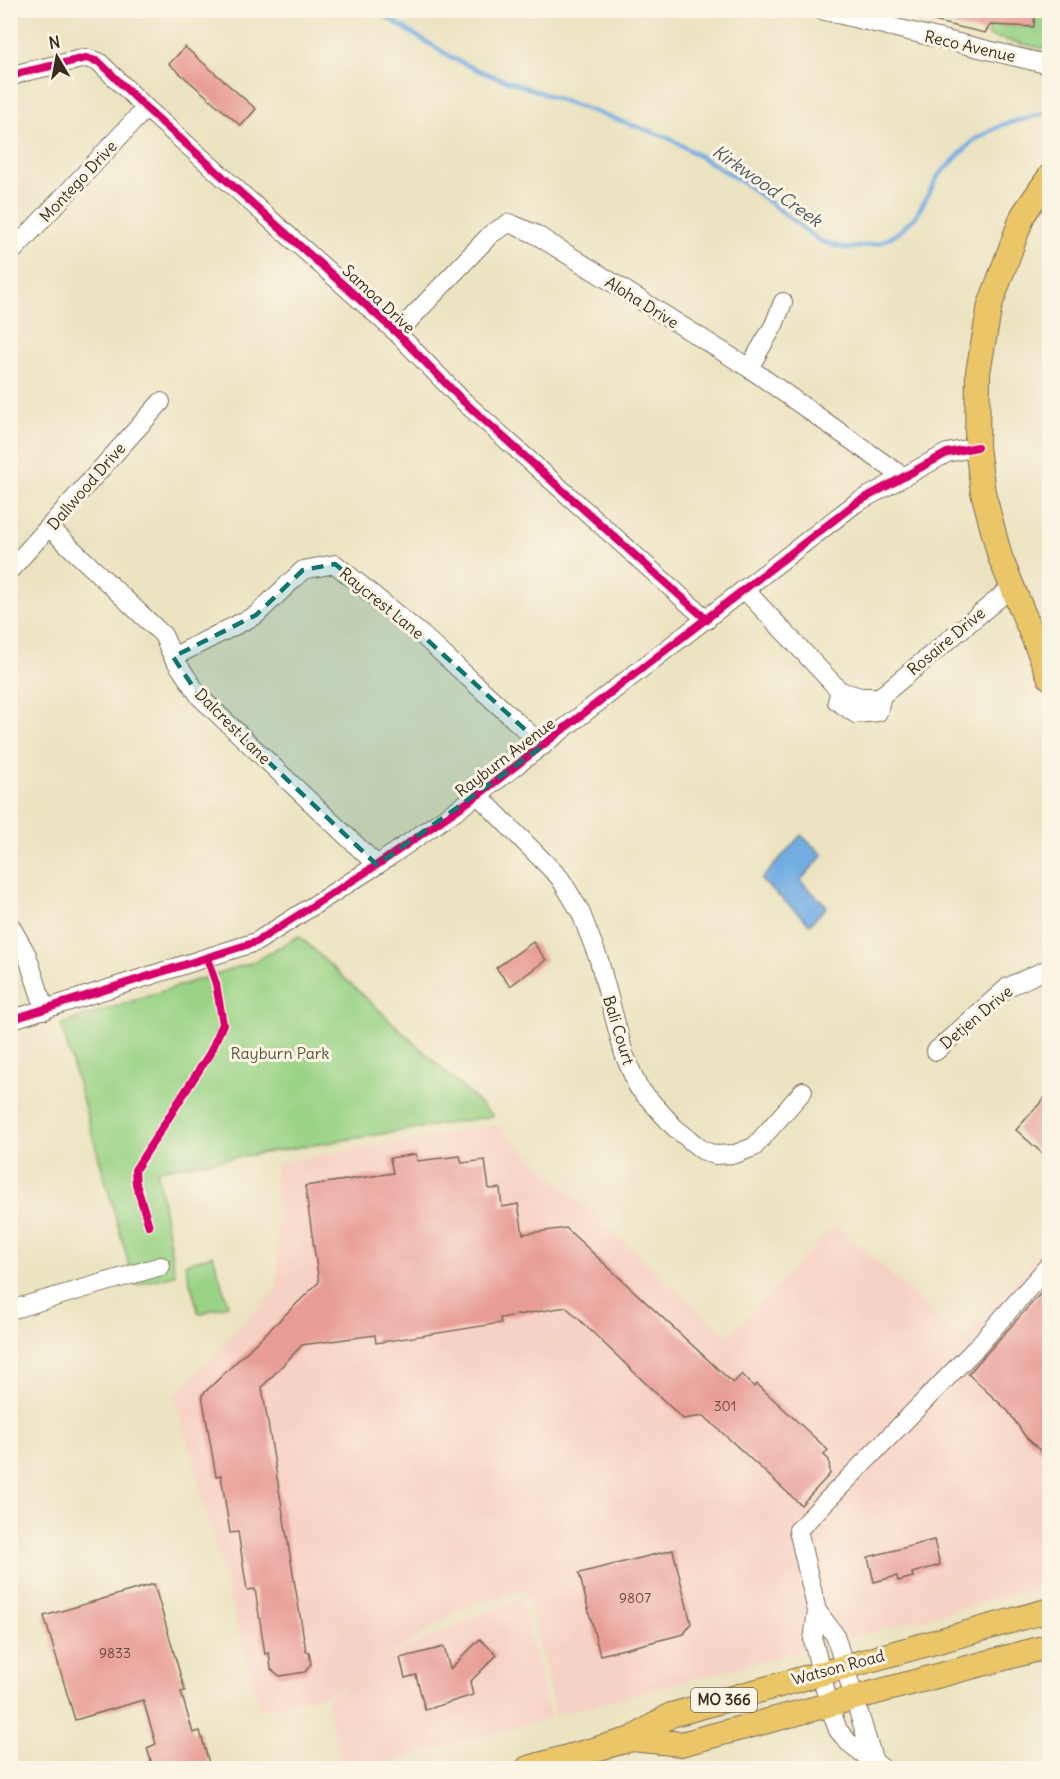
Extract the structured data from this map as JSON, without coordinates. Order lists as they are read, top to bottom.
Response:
{
  "streets": {
    "main road": ["Watson Road", "MO 366"],
    "street": [
      "Reco Avenue",
      "Montego Drive",
      "Samoa Drive",
      "Aloha Drive",
      "Dallwood Drive",
      "Raycrest Lane",
      "Rosaire Drive",
      "Dalcrest Lane",
      "Rayburn Avenue",
      "Detjen Drive",
      "Bali Court"
    ]
  },
  "crossings": [
    ["Montego Drive", "Samoa Drive"],
    ["Samoa Drive", "Aloha Drive"],
    ["Samoa Drive", "Rayburn Avenue"],
    ["Aloha Drive", "Rayburn Avenue"],
    ["Dallwood Drive", "Dalcrest Lane"],
    ["Raycrest Lane", "Dalcrest Lane"],
    ["Raycrest Lane", "Rayburn Avenue"],
    ["Rosaire Drive", "Rayburn Avenue"],
    ["Dalcrest Lane", "Rayburn Avenue"],
    ["Rayburn Avenue", "Bali Court"]
  ],
  "water": ["Kirkwood Creek"],
  "parks": ["Rayburn Park"],
  "house_numbers": ["301", "9807", "9833"],
  "north": "top"
}
